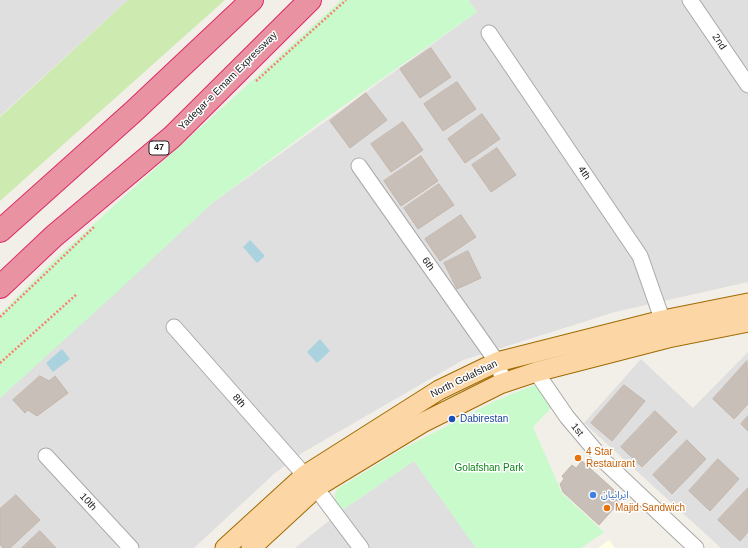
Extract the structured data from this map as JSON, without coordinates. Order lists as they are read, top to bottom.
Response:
{
  "streets": {
    "highway": ["Yadegar-e Emam Expressway", "47"],
    "main road": ["North Golafshan"],
    "street": [
      "2nd",
      "4th",
      "6th",
      "8th",
      "1st",
      "10th"
    ]
  },
  "crossings": [
    ["4th", "North Golafshan"],
    ["6th", "North Golafshan"],
    ["North Golafshan", "8th"],
    ["North Golafshan", "1st"]
  ],
  "parks": ["Golafshan Park"],
  "places": [
    "Dabirestan",
    "4 Star Restaurant",
    "ایرانیان",
    "Majid Sandwich"
  ]
}
